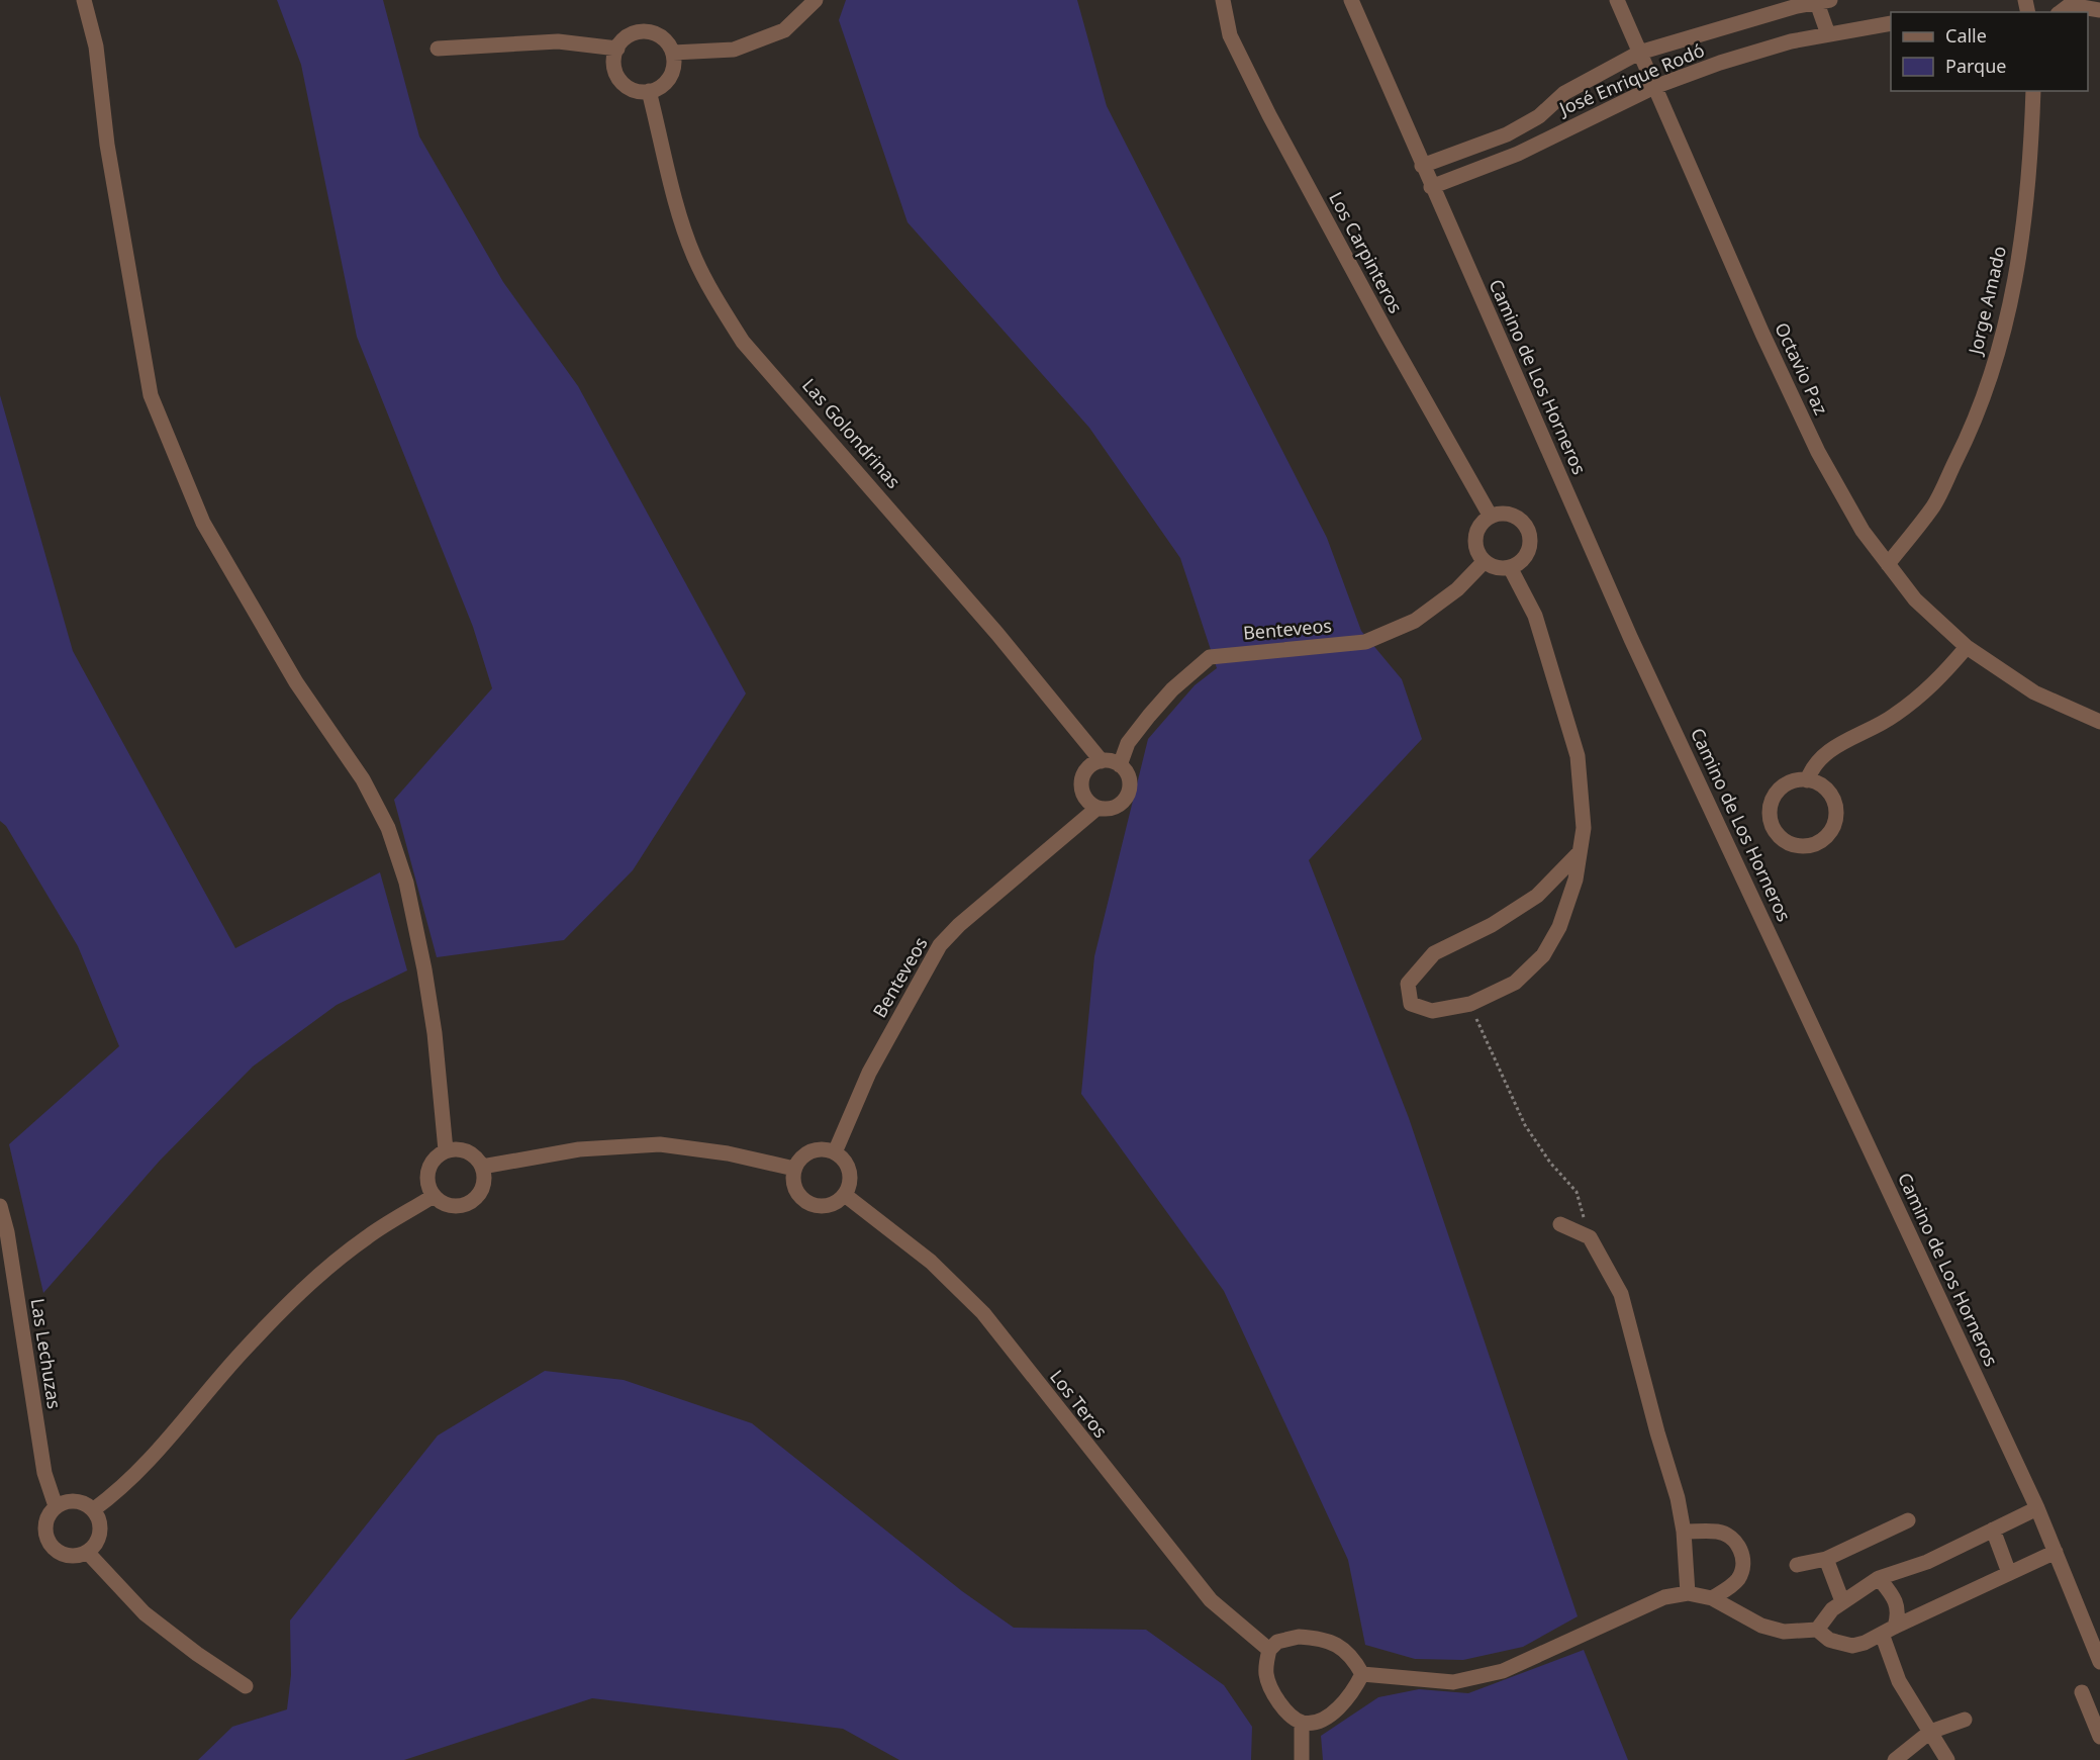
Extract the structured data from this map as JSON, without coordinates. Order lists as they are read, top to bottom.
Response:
{
  "streets": {
    "street": [
      "José Enrique Rodó",
      "Los Carpinteros",
      "Jorge Amado",
      "Octavio Paz",
      "Camino de Los Horneros",
      "Las Golondrinas",
      "Benteveos",
      "Las Lechuzas",
      "Los Teros"
    ]
  },
  "crossings": [
    ["José Enrique Rodó", "Octavio Paz"],
    ["José Enrique Rodó", "Camino de Los Horneros"],
    ["Los Carpinteros", "Benteveos"],
    ["Jorge Amado", "Octavio Paz"],
    ["Las Golondrinas", "Benteveos"],
    ["Benteveos", "Los Teros"]
  ],
  "legend": ["Calle", "Parque"]
}
